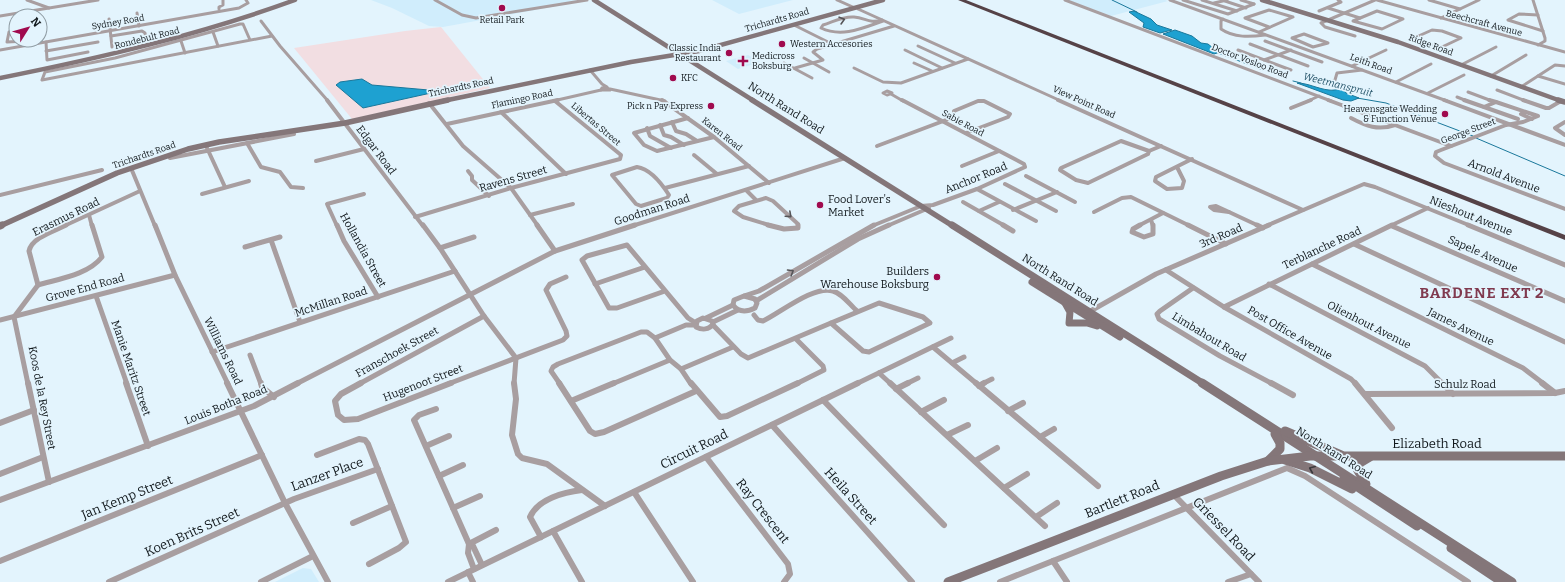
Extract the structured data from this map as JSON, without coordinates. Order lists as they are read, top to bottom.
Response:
{
  "streets": {
    "main road": [
      "Trichardts Road",
      "Rondebult Road",
      "Ridge Road",
      "North Rand Road",
      "Elizabeth Road",
      "Bartlett Road"
    ],
    "street": [
      "Sydney Road",
      "Beechcraft Avenue",
      "Doctor Vosloo Road",
      "Leith Road",
      "Flamingo Road",
      "View Point Road",
      "Sabie Road",
      "Libertas Street",
      "George Street",
      "Karen Road",
      "Edgar Road",
      "Arnold Avenue",
      "Anchor Road",
      "Ravens Street",
      "Goodman Road",
      "Nieshout Avenue",
      "Erasmus Road",
      "3rd Road",
      "Terblanche Road",
      "Hollandia Street",
      "Sapele Avenue",
      "Grove End Road",
      "McMillan Road",
      "Olienhout Avenue",
      "James Avenue",
      "Post Office Avenue",
      "Limbahout Road",
      "Williams Road",
      "Franschoek Street",
      "Manie Maritz Street",
      "Hugenoot Street",
      "Schulz Road",
      "Koos de la Rey Street",
      "Louis Botha Road",
      "Circuit Road",
      "Lanzer Place",
      "Heila Street",
      "Jan Kemp Street",
      "Ray Crescent",
      "Griessel Road",
      "Koen Brits Street"
    ]
  },
  "crossings": [
    ["Trichardts Road", "View Point Road"],
    ["Trichardts Road", "North Rand Road"],
    ["Trichardts Road", "Edgar Road"],
    ["Trichardts Road", "Williams Road"],
    ["Doctor Vosloo Road", "George Street"],
    ["Leith Road", "George Street"],
    ["Flamingo Road", "Libertas Street"],
    ["Flamingo Road", "Karen Road"],
    ["View Point Road", "3rd Road"],
    ["North Rand Road", "Anchor Road"],
    ["North Rand Road", "Goodman Road"],
    ["North Rand Road", "3rd Road"],
    ["North Rand Road", "Elizabeth Road"],
    ["North Rand Road", "Bartlett Road"],
    ["Sabie Road", "Anchor Road"],
    ["Libertas Street", "Ravens Street"],
    ["George Street", "Arnold Avenue"],
    ["Karen Road", "Goodman Road"],
    ["Edgar Road", "Ravens Street"],
    ["Edgar Road", "Goodman Road"],
    ["Edgar Road", "McMillan Road"],
    ["Edgar Road", "Franschoek Street"],
    ["Edgar Road", "Hugenoot Street"],
    ["Edgar Road", "Louis Botha Road"],
    ["Goodman Road", "Louis Botha Road"],
    ["Nieshout Avenue", "3rd Road"],
    ["Nieshout Avenue", "Terblanche Road"],
    ["Erasmus Road", "Williams Road"],
    ["3rd Road", "Post Office Avenue"],
    ["Terblanche Road", "Sapele Avenue"],
    ["Terblanche Road", "Olienhout Avenue"],
    ["Terblanche Road", "James Avenue"],
    ["Terblanche Road", "Post Office Avenue"],
    ["Hollandia Street", "McMillan Road"],
    ["Grove End Road", "Williams Road"],
    ["Grove End Road", "Manie Maritz Street"],
    ["Grove End Road", "Koos de la Rey Street"],
    ["McMillan Road", "Williams Road"],
    ["Olienhout Avenue", "Schulz Road"],
    ["James Avenue", "Schulz Road"],
    ["Post Office Avenue", "Limbahout Road"],
    ["Post Office Avenue", "Schulz Road"],
    ["Williams Road", "Louis Botha Road"],
    ["Williams Road", "Lanzer Place"],
    ["Williams Road", "Jan Kemp Street"],
    ["Williams Road", "Koen Brits Street"],
    ["Franschoek Street", "Hugenoot Street"],
    ["Manie Maritz Street", "Louis Botha Road"],
    ["Koos de la Rey Street", "Louis Botha Road"],
    ["Elizabeth Road", "Bartlett Road"],
    ["Circuit Road", "Heila Street"],
    ["Circuit Road", "Ray Crescent"],
    ["Lanzer Place", "Koen Brits Street"],
    ["Bartlett Road", "Griessel Road"]
  ],
  "districts": ["BARDENE EXT 2"],
  "water": ["Weetmanspruit"],
  "places": {
    "other": [
      "Retail Park",
      "Western Accesories",
      "Classic India Restaurant",
      "KFC",
      "Pick n Pay Express",
      "Heavensgate Wedding & Function Venue",
      "Food Lover's Market",
      "Builders Warehouse Boksburg"
    ],
    "health": ["Medicross Boksburg"]
  },
  "north": "top right"
}
